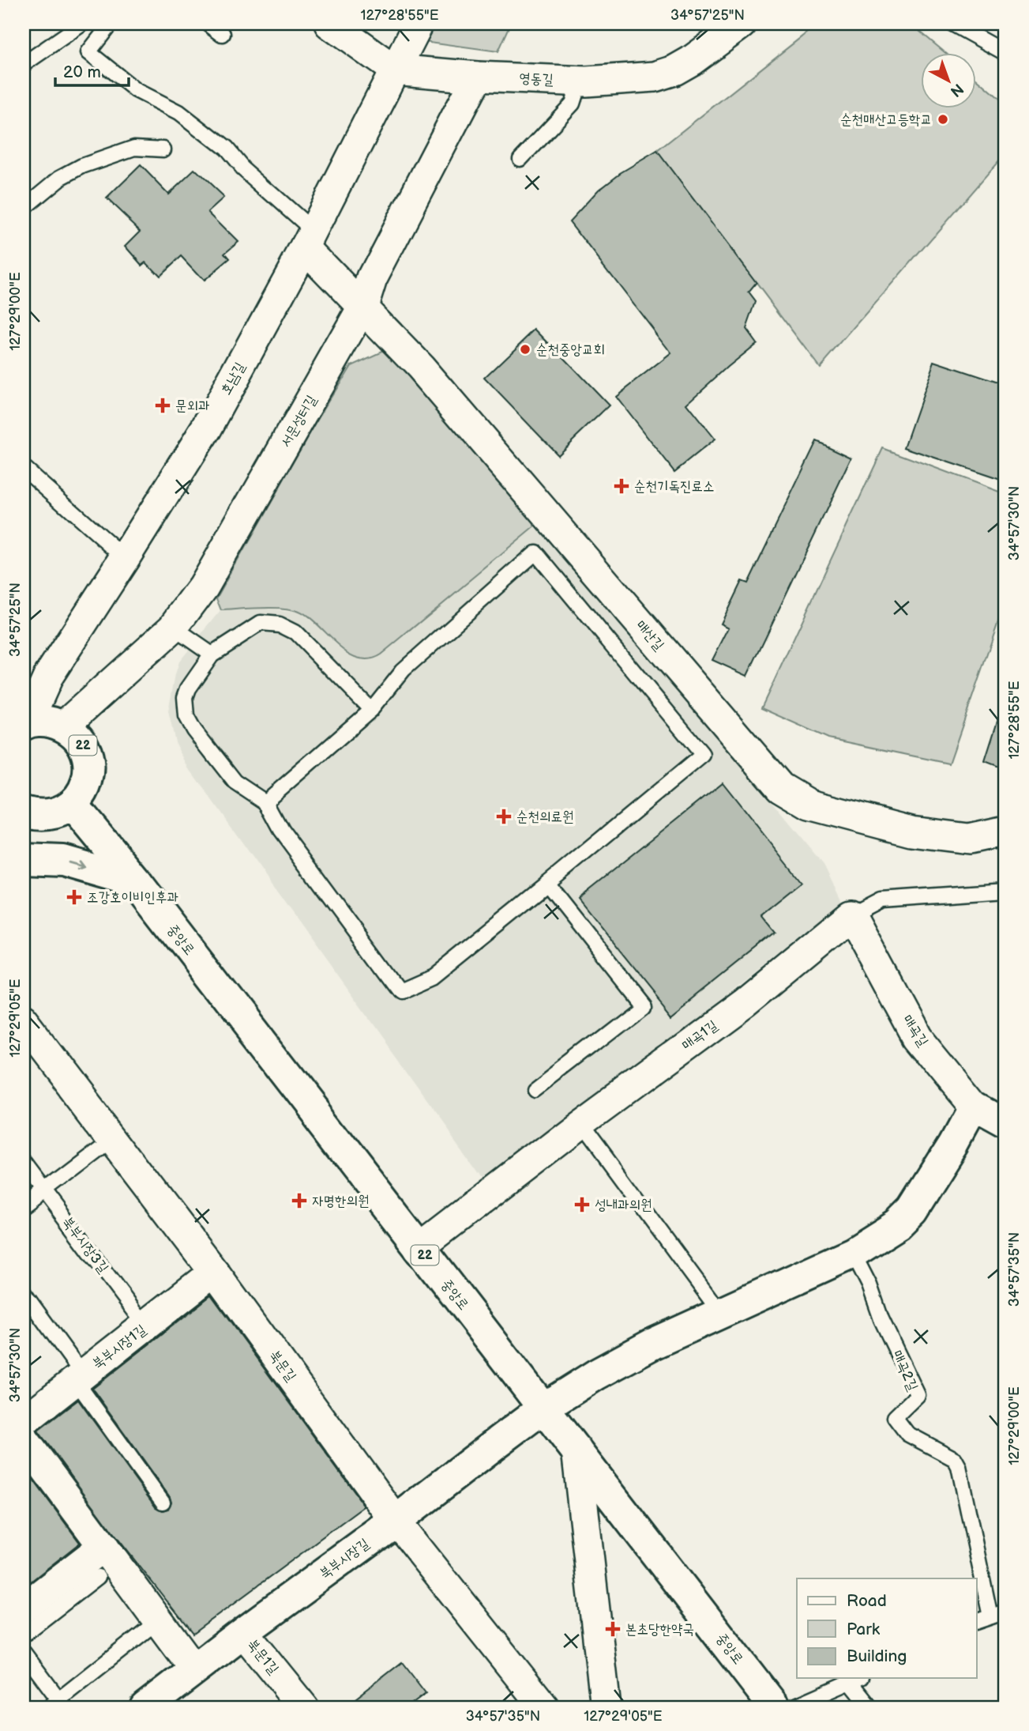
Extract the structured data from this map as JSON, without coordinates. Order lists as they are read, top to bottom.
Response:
{
  "streets": {
    "main road": [
      "22",
      "중앙로",
      "매곡길",
      "북부시장길"
    ],
    "street": [
      "영동길",
      "호남길",
      "서문성터길",
      "매산길",
      "매곡1길",
      "북부시장1길",
      "북문길",
      "북문1길"
    ],
    "lane": ["북부시장3길", "매곡2길"]
  },
  "crossings": [
    ["영동길", "호남길"],
    ["영동길", "서문성터길"],
    ["호남길", "매산길"],
    ["호남길", "22"],
    ["서문성터길", "매산길"],
    ["서문성터길", "22"],
    ["22", "중앙로"],
    ["중앙로", "매곡1길"],
    ["중앙로", "북부시장길"],
    ["매곡길", "매곡1길"],
    ["북부시장3길", "북부시장1길"],
    ["북부시장1길", "북문길"],
    ["북문길", "북부시장길"],
    ["북부시장길", "북문1길"]
  ],
  "places": {
    "other": ["순천매산고등학교", "순천중앙교회"],
    "health": [
      "문외과",
      "순천기독진료소",
      "순천의료원",
      "조강호이비인후과",
      "자명한의원",
      "성내과의원",
      "본초당한약국"
    ]
  },
  "legend": ["Road", "Park", "Building"],
  "scale_bar": "20 m",
  "north": "bottom right",
  "coordinates": [
    "127°28'55\"E",
    "34°57'25\"N",
    "127°29'00\"E",
    "34°57'30\"N",
    "127°29'05\"E",
    "34°57'35\"N"
  ]
}
